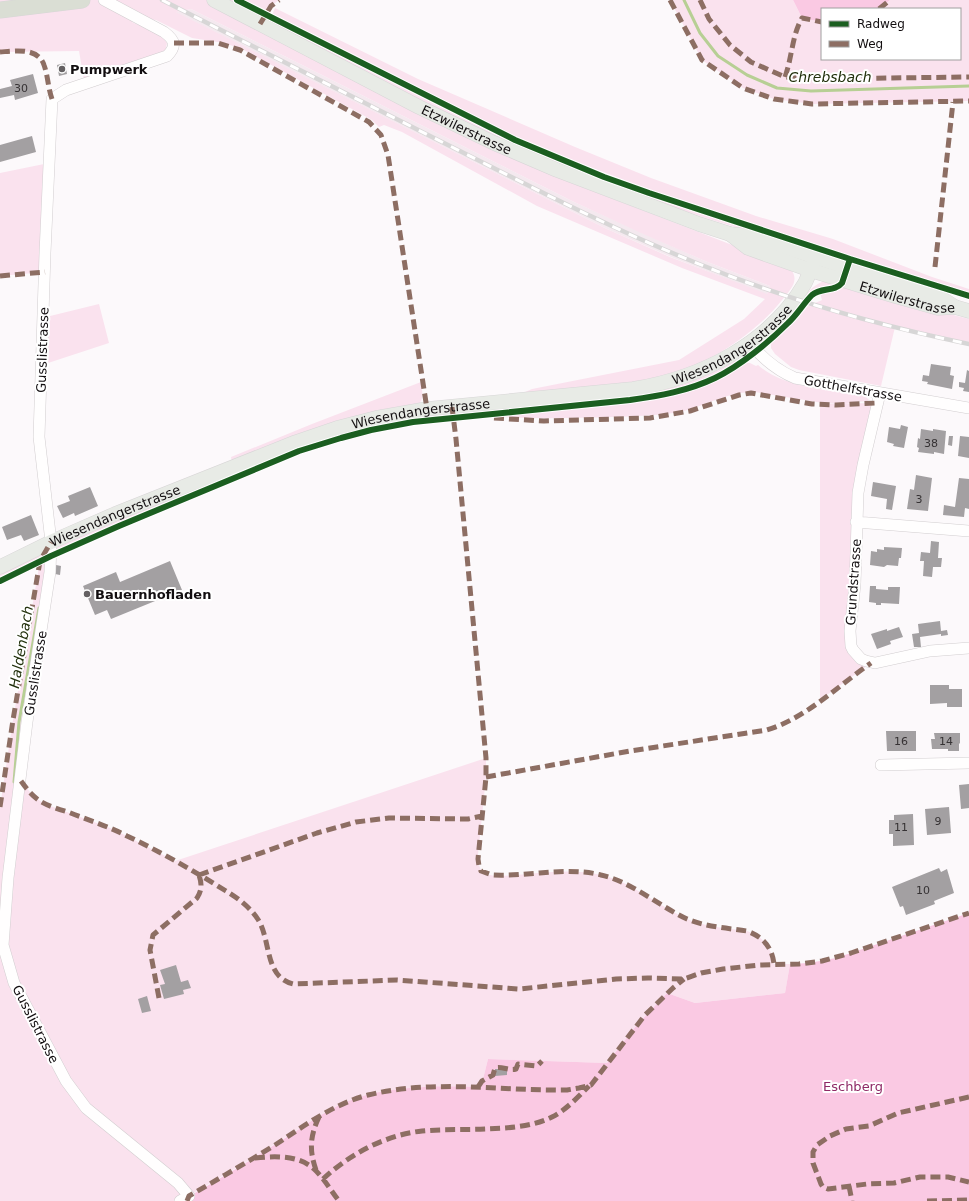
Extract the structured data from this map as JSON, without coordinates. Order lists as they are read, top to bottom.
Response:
{
  "streets": {
    "main road": ["Etzwilerstrasse", "Wiesendangerstrasse"],
    "street": ["Gusslistrasse", "Gotthelfstrasse", "Grundstrasse"]
  },
  "crossings": [
    ["Etzwilerstrasse", "Wiesendangerstrasse"],
    ["Wiesendangerstrasse", "Gusslistrasse"],
    ["Wiesendangerstrasse", "Gotthelfstrasse"],
    ["Gotthelfstrasse", "Grundstrasse"]
  ],
  "water": ["Chrebsbach", "Haldenbach"],
  "parks": ["Eschberg"],
  "places": ["Pumpwerk", "Bauernhofladen"],
  "house_numbers": [
    "30",
    "38",
    "3",
    "16",
    "14",
    "9",
    "11",
    "10"
  ],
  "legend": ["Radweg", "Weg"]
}
